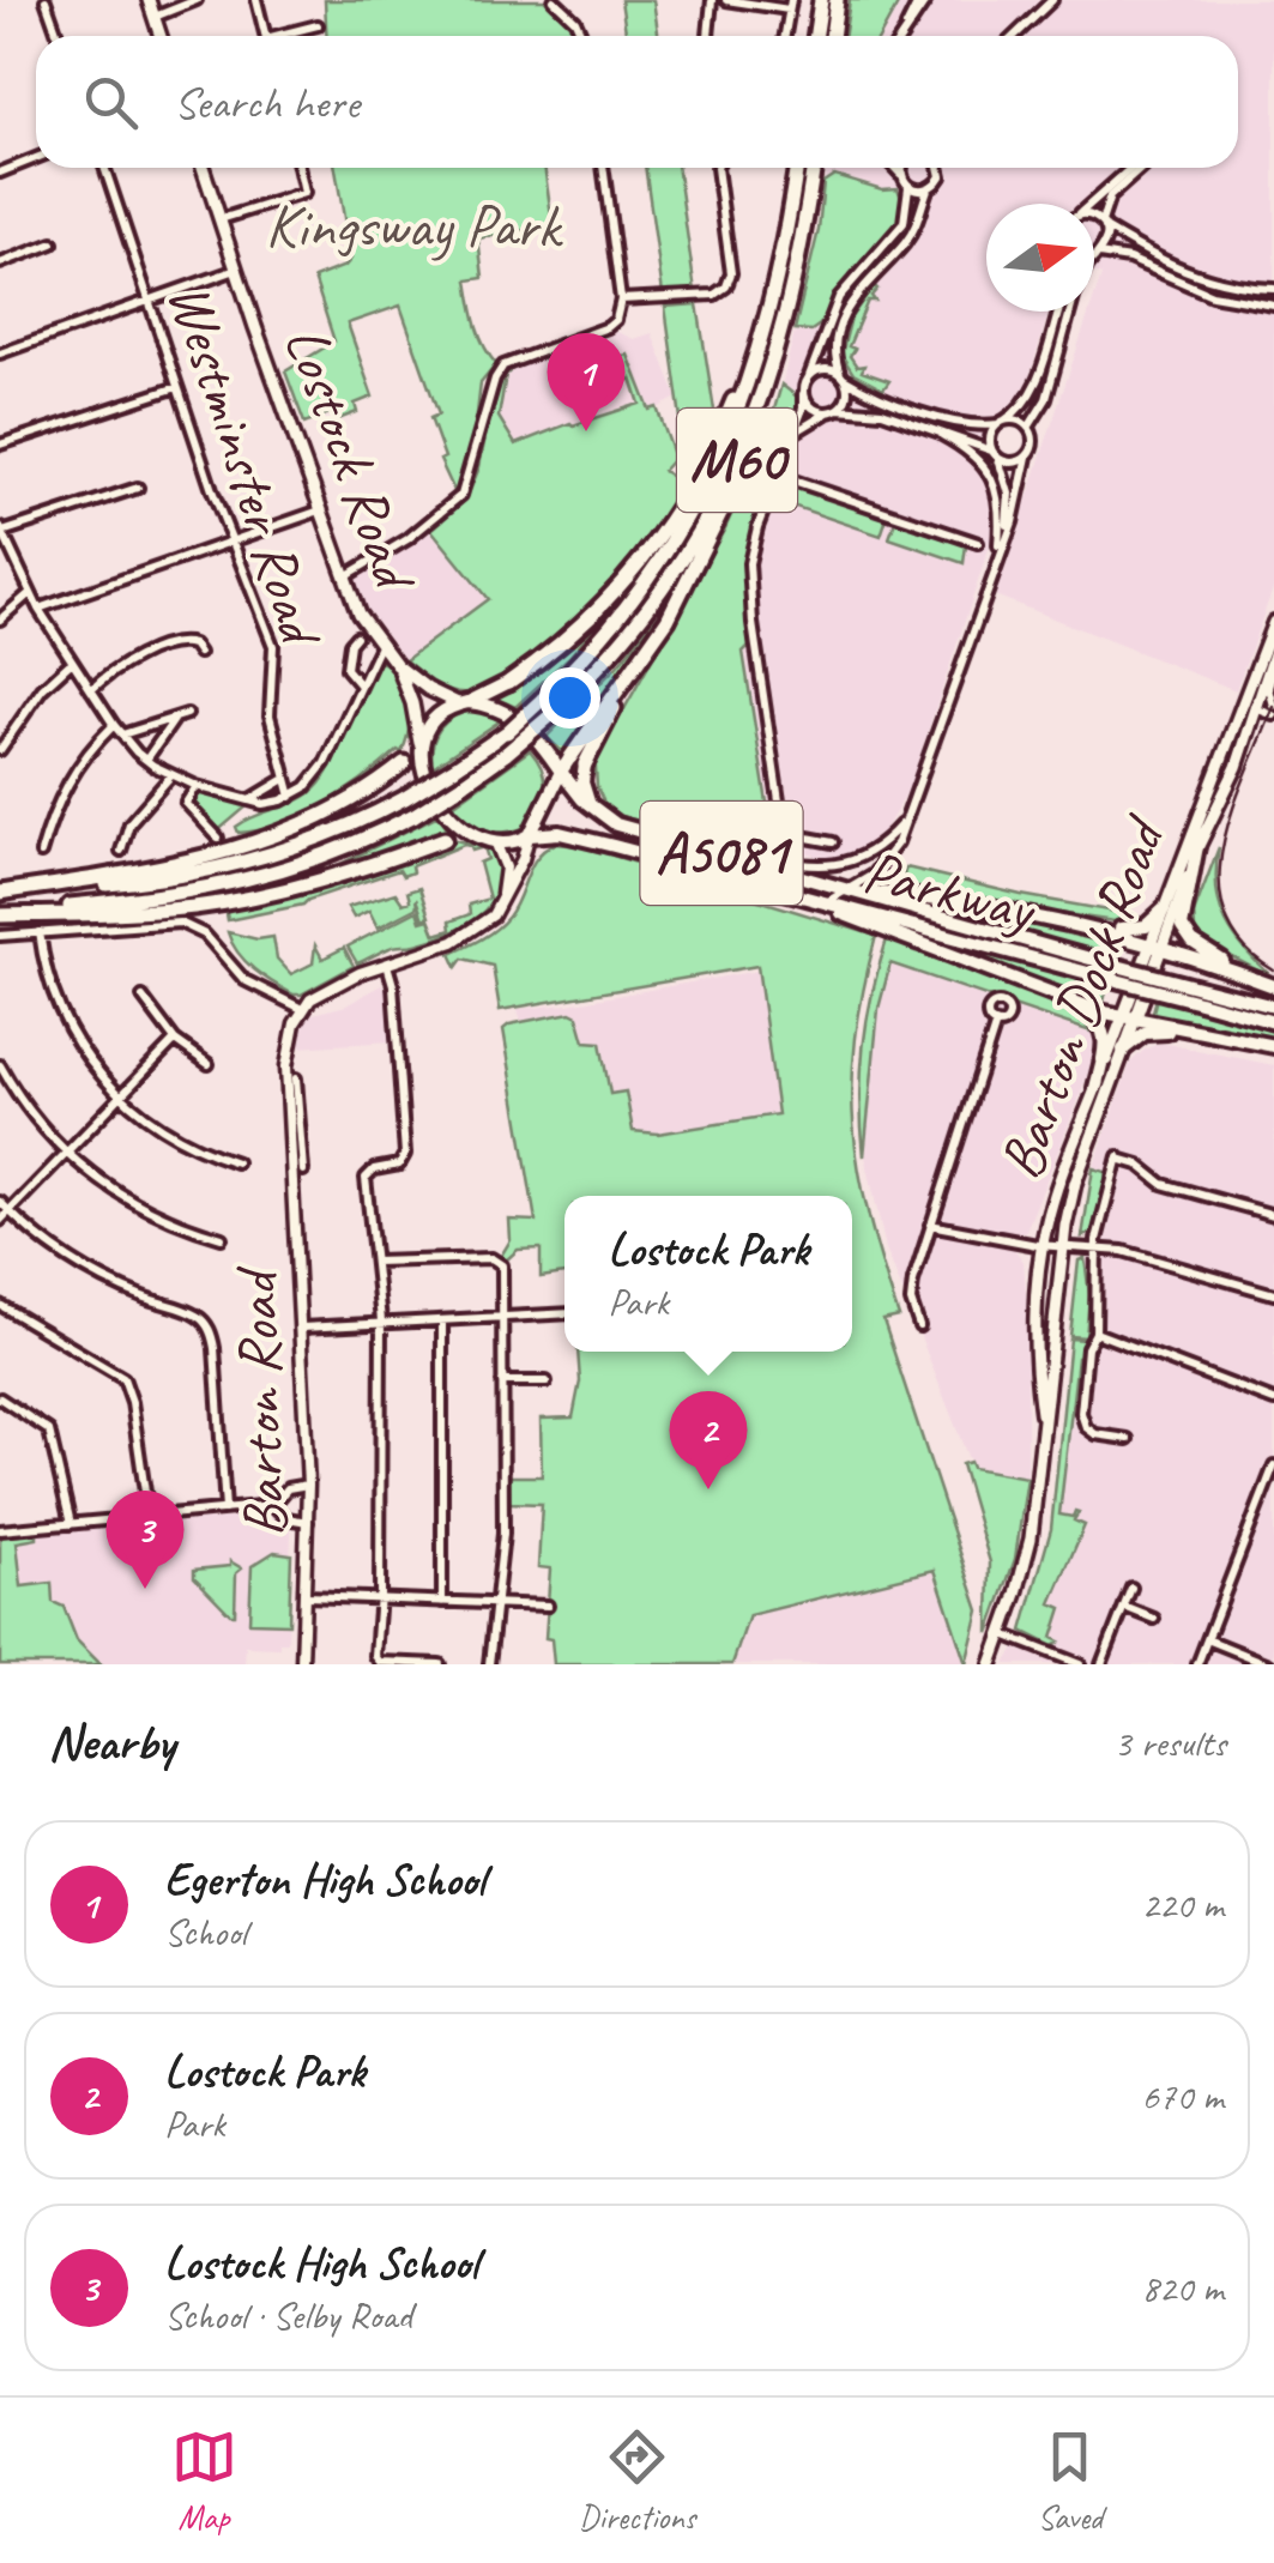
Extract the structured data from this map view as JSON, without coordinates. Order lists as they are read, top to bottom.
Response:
{
  "streets": {
    "highway": ["M60", "A5081", "Parkway"],
    "main road": ["Lostock Road", "Barton Dock Road"],
    "street": ["Westminster Road", "Barton Road"]
  },
  "crossings": [
    ["Lostock Road", "M60"],
    ["Lostock Road", "Westminster Road"],
    ["Lostock Road", "Parkway"],
    ["M60", "Parkway"],
    ["A5081", "Parkway"],
    ["A5081", "Barton Dock Road"]
  ],
  "parks": ["Kingsway Park"],
  "north": "right",
  "page": {
    "search": "Search here",
    "pins": ["1", "2", "3"],
    "popup": ["Lostock Park", "Park"],
    "heading": ["Nearby", "3 results"],
    "list": [
      {
        "mark": "1",
        "name": "Egerton High School",
        "note": "School",
        "value": "220 m"
      },
      {
        "mark": "2",
        "name": "Lostock Park",
        "note": "Park",
        "value": "670 m"
      },
      {
        "mark": "3",
        "name": "Lostock High School",
        "note": "School · Selby Road",
        "value": "820 m"
      }
    ],
    "nav": ["Map", "Directions", "Saved"]
  }
}
